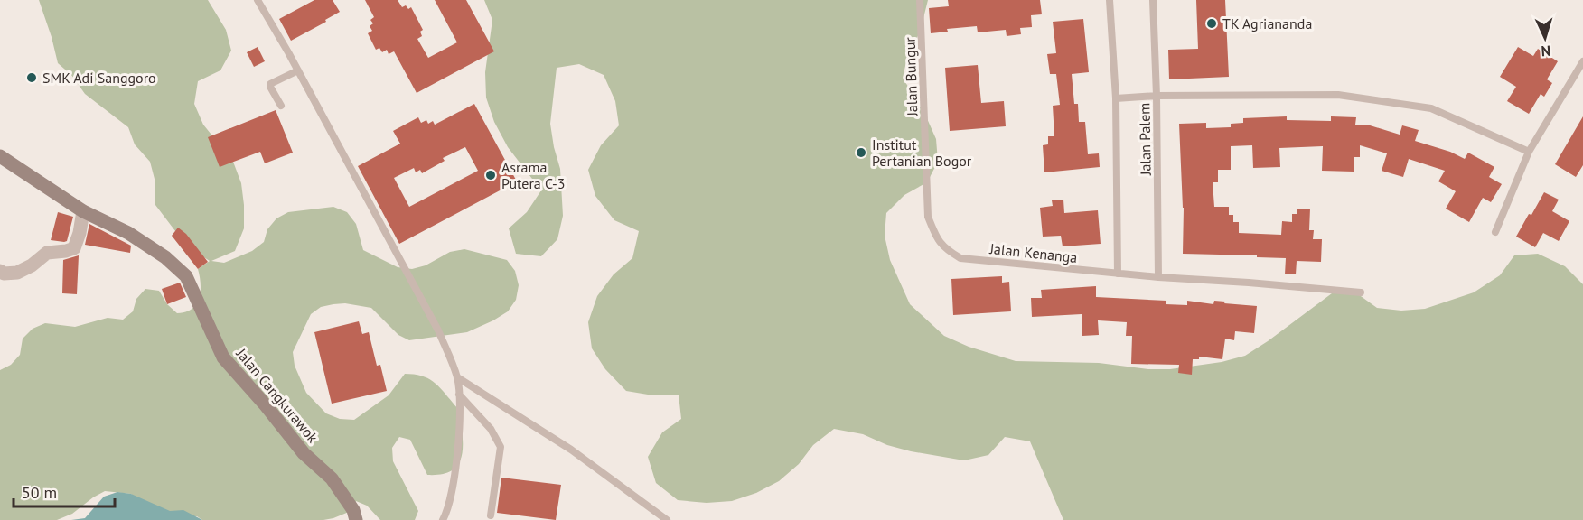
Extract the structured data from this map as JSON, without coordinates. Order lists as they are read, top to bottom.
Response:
{
  "streets": {
    "street": ["Jalan Cangkurawok"],
    "lane": ["Jalan Bungur", "Jalan Palem", "Jalan Kenanga"]
  },
  "crossings": [
    ["Jalan Bungur", "Jalan Kenanga"],
    ["Jalan Palem", "Jalan Kenanga"]
  ],
  "places": [
    "TK Agriananda",
    "SMK Adi Sanggoro",
    "Institut Pertanian Bogor",
    "Asrama Putera C-3"
  ],
  "scale_bar": "50 m",
  "north": "bottom"
}
